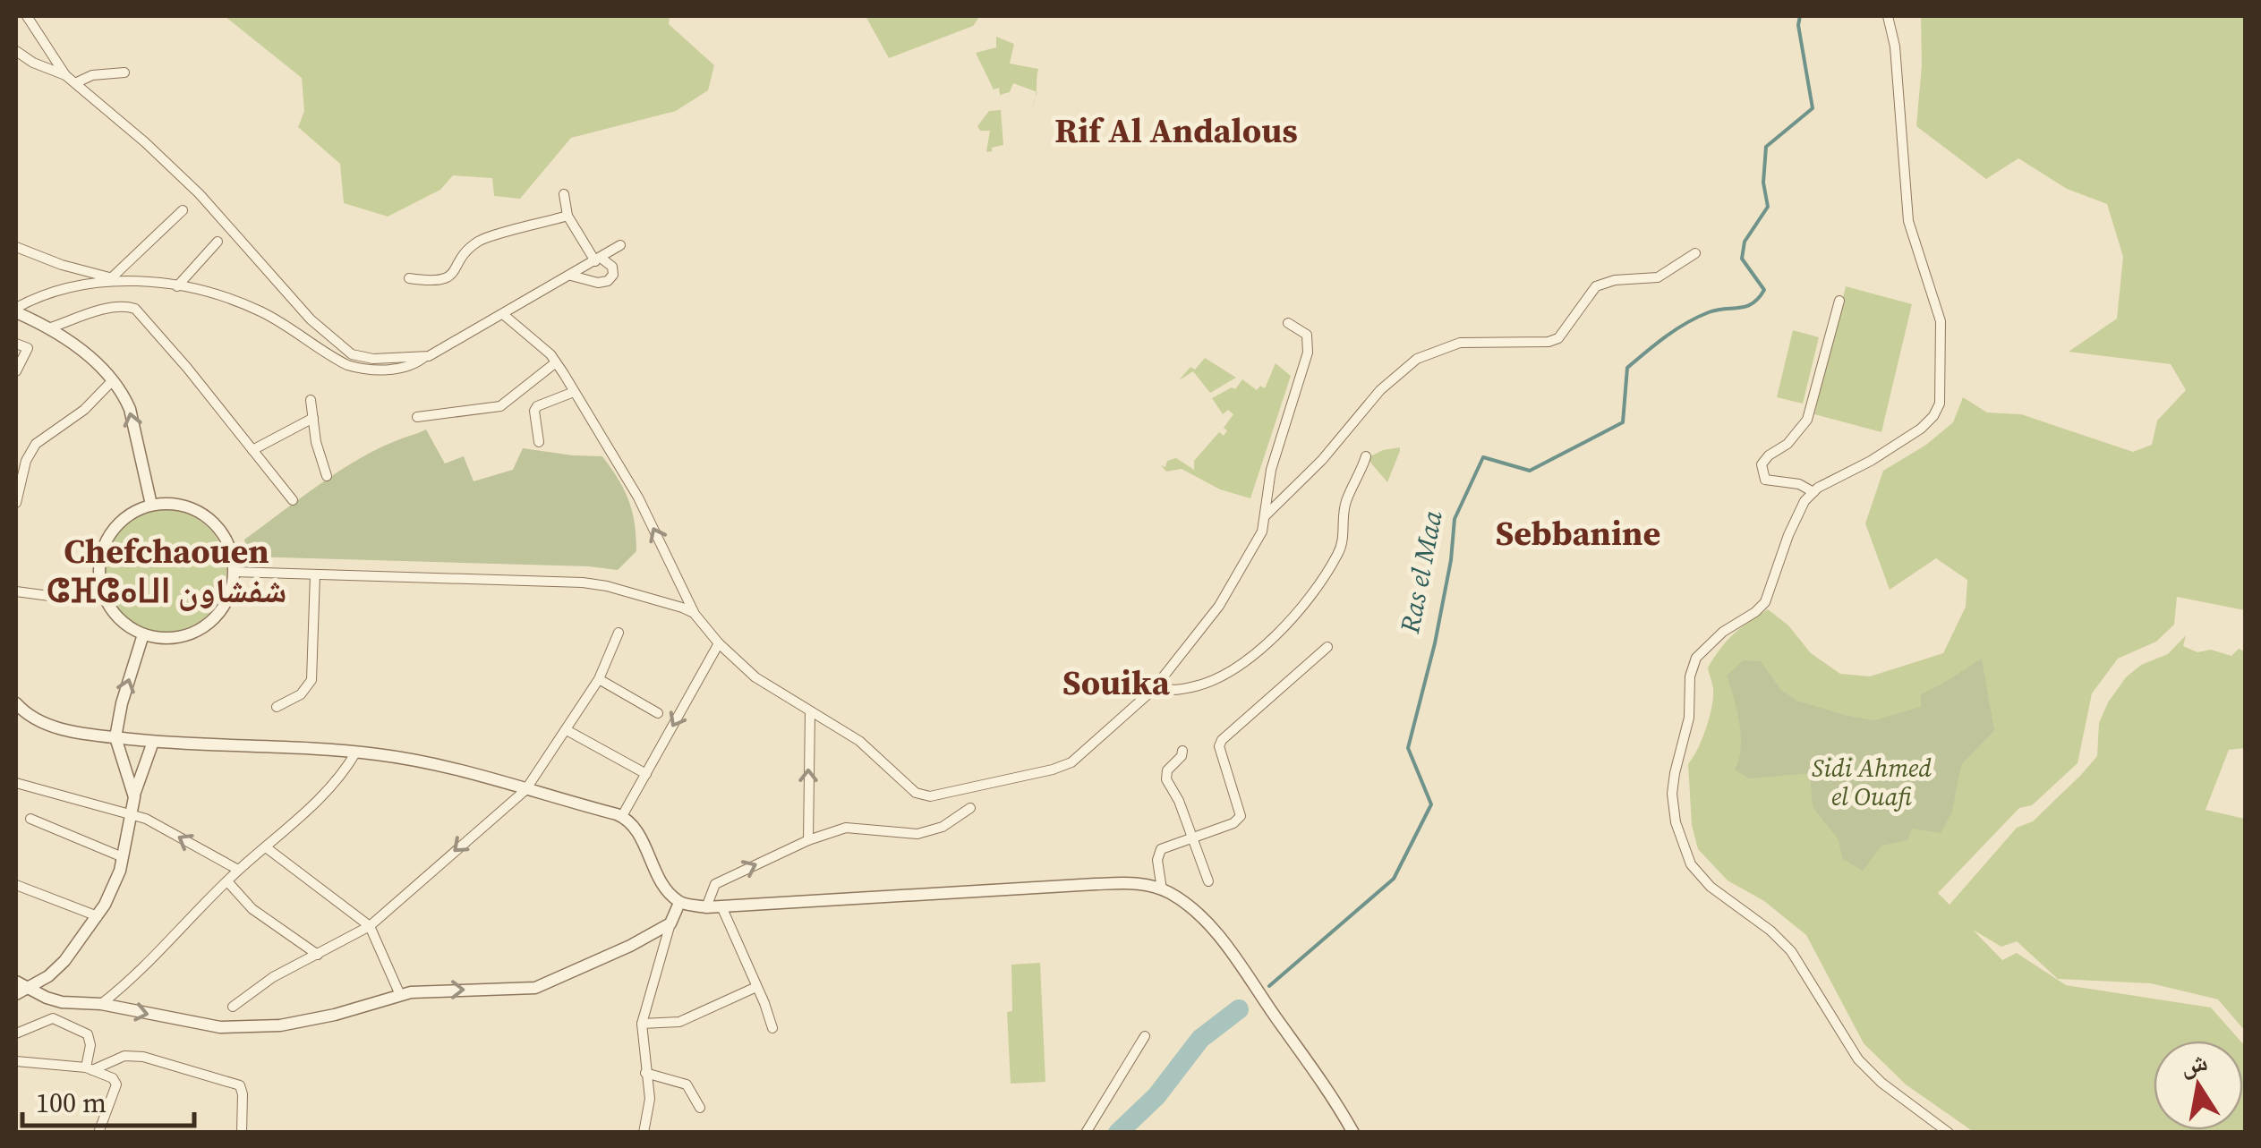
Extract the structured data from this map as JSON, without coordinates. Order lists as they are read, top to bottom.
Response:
{
  "districts": [
    "Rif Al Andalous",
    "Sebbanine",
    "Chefchaouen ⵛⴼⵛⴰⵡⵏ شفشاون",
    "Souika"
  ],
  "water": ["Ras el Maa"],
  "parks": ["Sidi Ahmed el Ouafi"],
  "scale_bar": "100 m",
  "north": "top"
}
